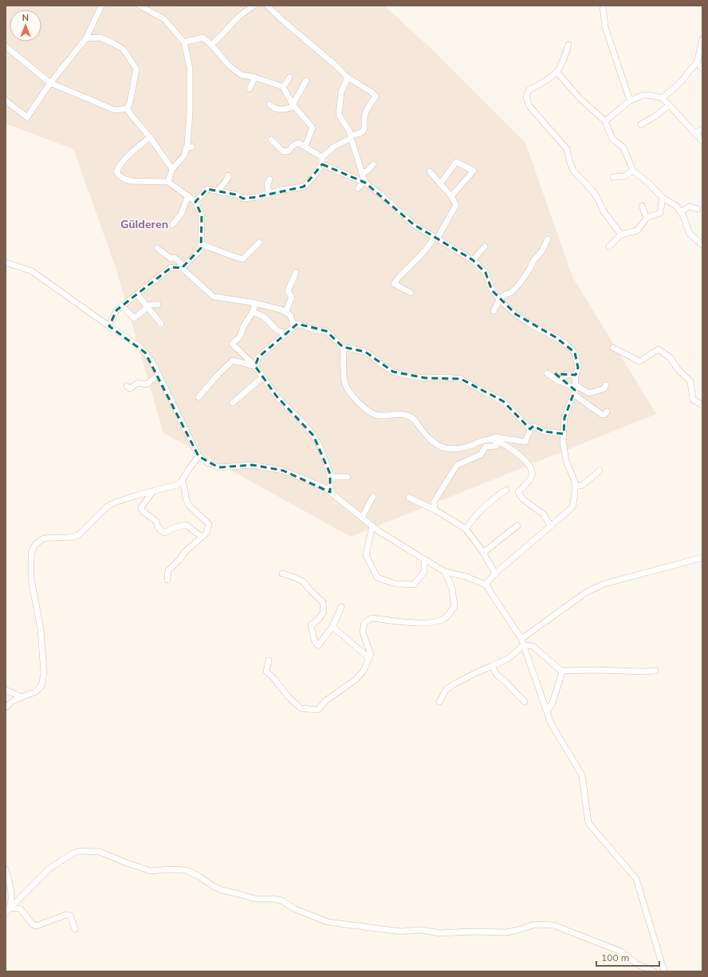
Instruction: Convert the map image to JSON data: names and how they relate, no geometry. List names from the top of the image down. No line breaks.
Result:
{"districts":["Gülderen"],"scale_bar":"100 m","north":"top"}
